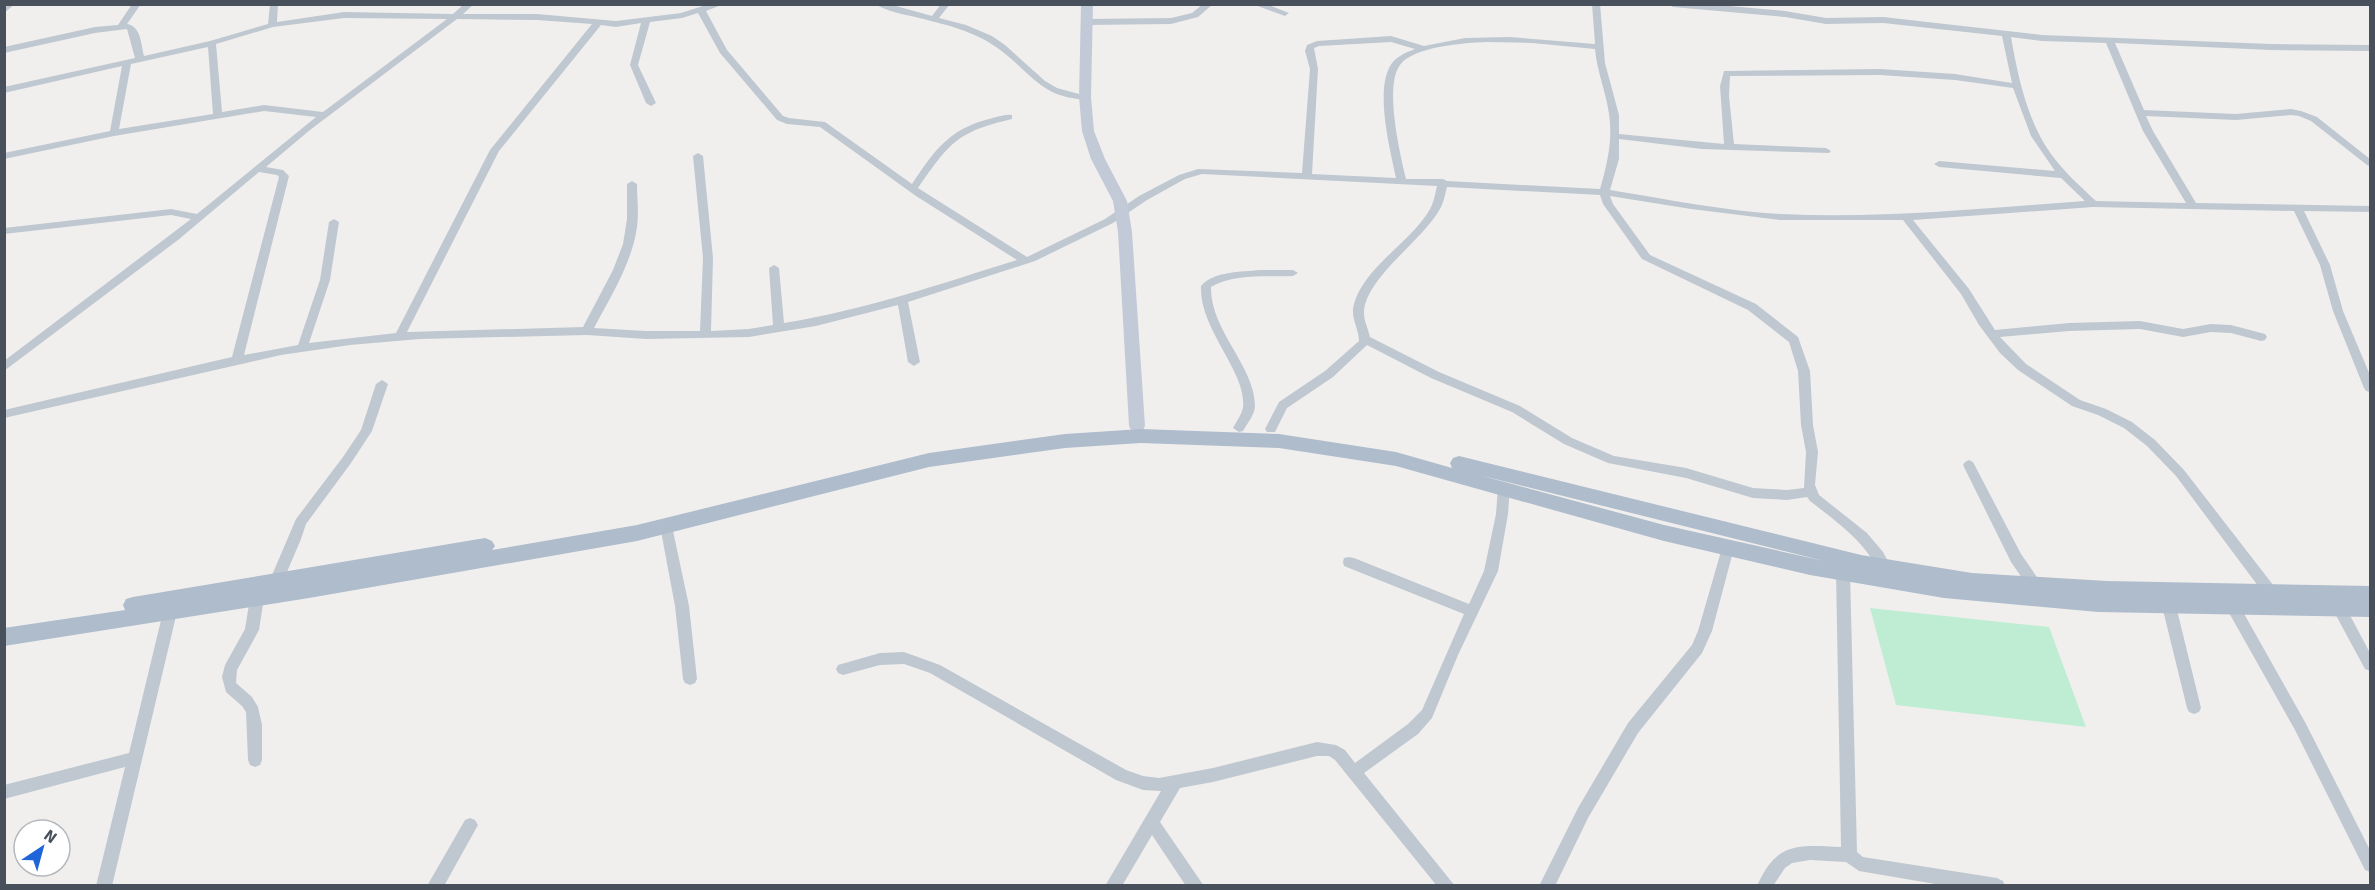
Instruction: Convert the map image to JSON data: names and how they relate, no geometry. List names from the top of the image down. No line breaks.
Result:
{"north":"top right"}
